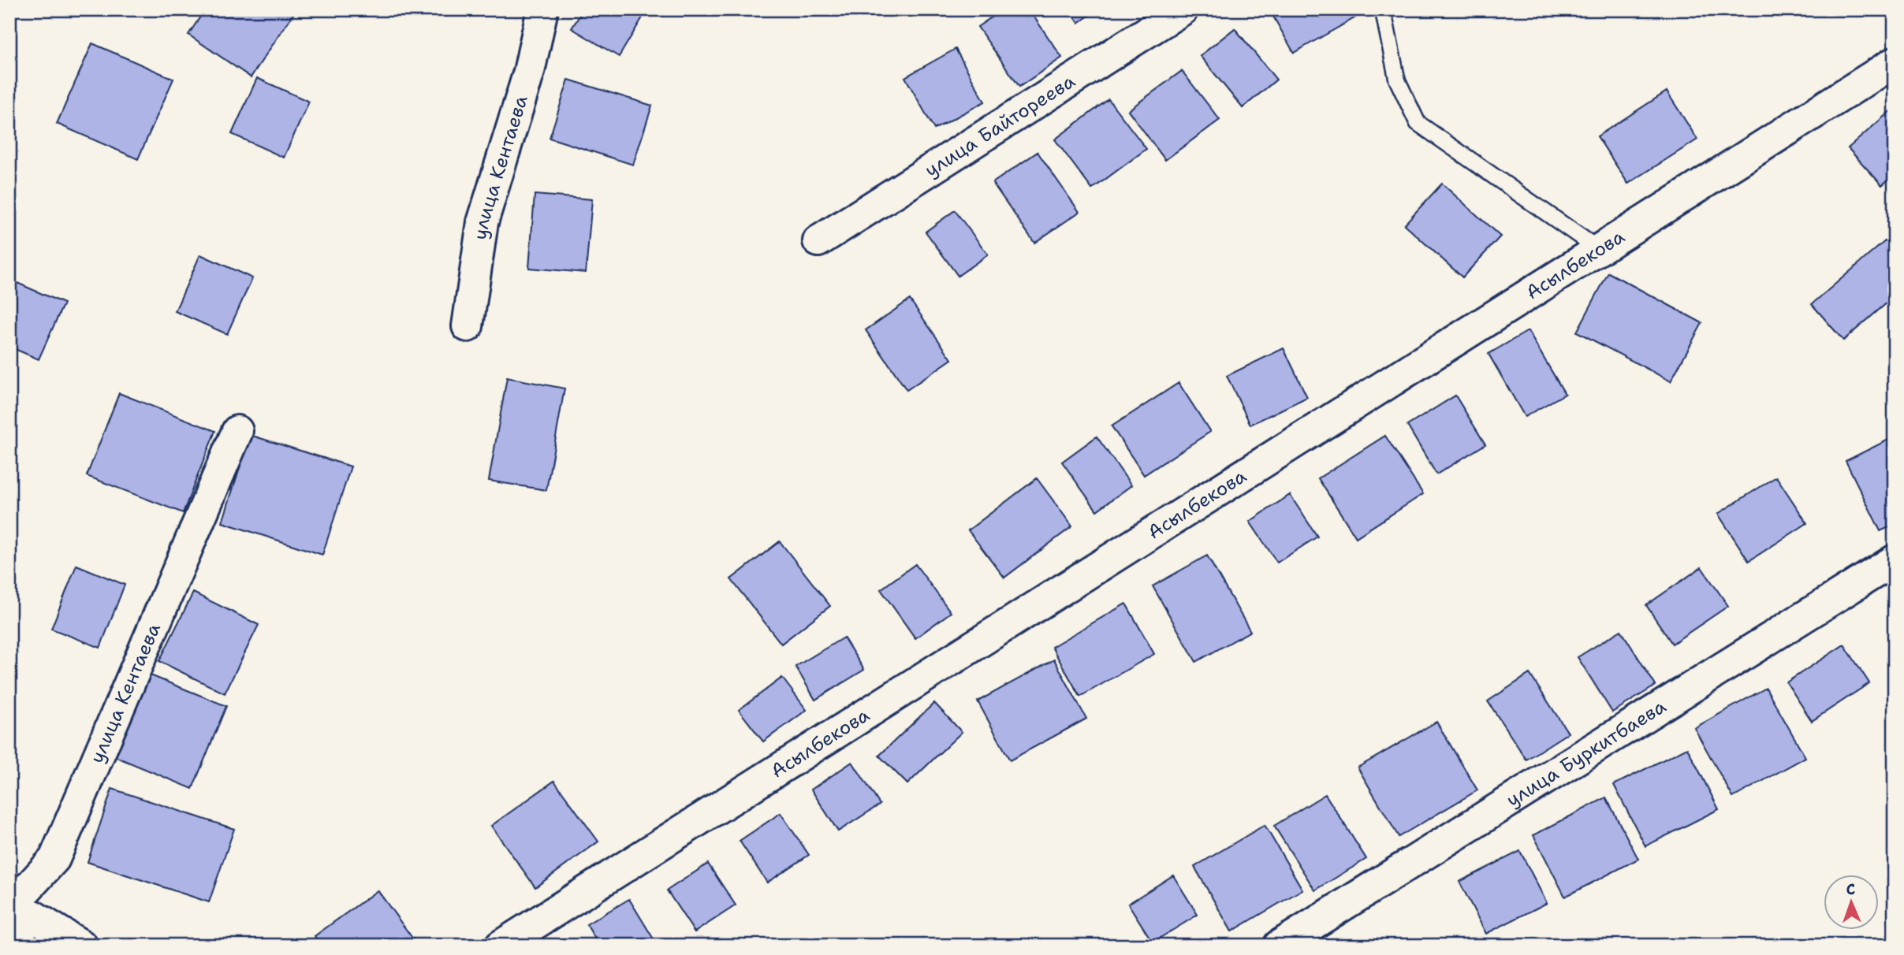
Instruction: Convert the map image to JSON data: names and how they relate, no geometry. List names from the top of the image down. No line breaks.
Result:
{"streets":{"street":["улица Байтореева","улица Кентаева","Асылбекова","улица Буркитбаева"]},"north":"top"}
